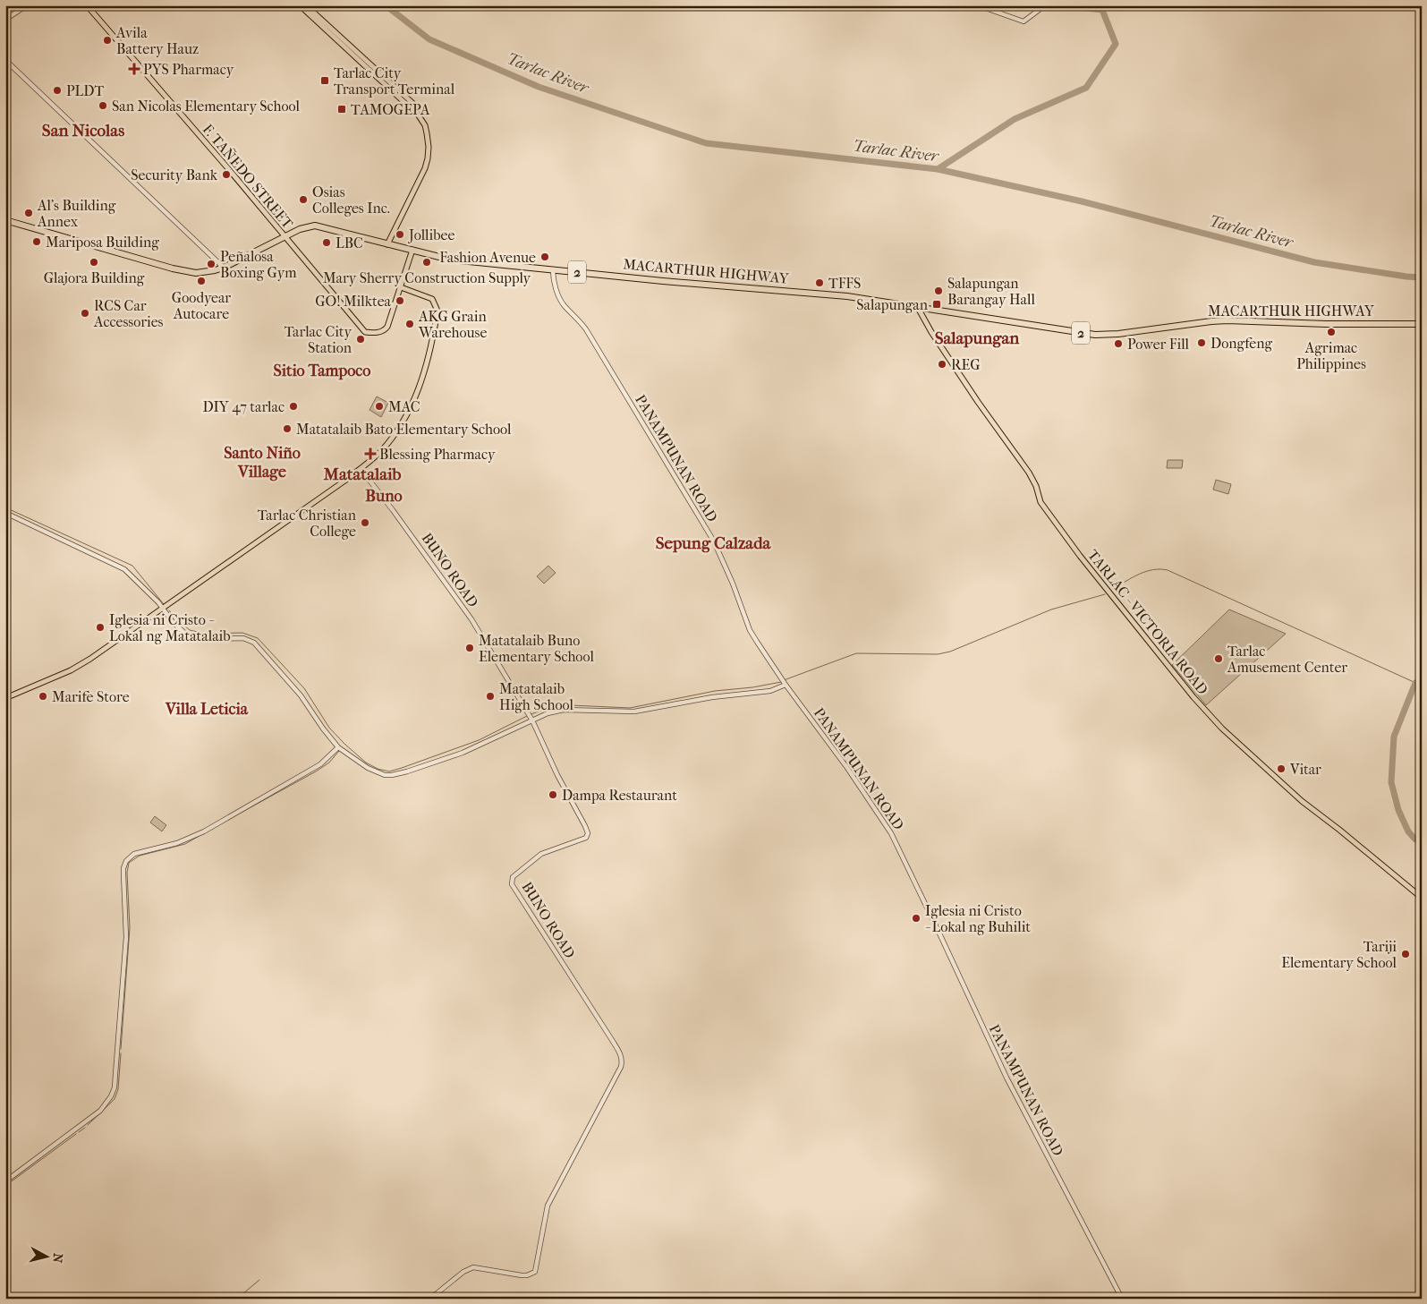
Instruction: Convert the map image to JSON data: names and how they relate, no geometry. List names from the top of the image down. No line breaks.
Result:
{"streets":{"highway":["MACARTHUR HIGHWAY","2"],"main road":["F. TAÑEDO STREET","TARLAC - VICTORIA ROAD"],"street":["PANAMPUNAN ROAD","BUNO ROAD"]},"crossings":[["F. TAÑEDO STREET","MACARTHUR HIGHWAY"],["MACARTHUR HIGHWAY","PANAMPUNAN ROAD"],["MACARTHUR HIGHWAY","TARLAC - VICTORIA ROAD"]],"districts":["San Nicolas","Salapungan","Sitio Tampoco","Santo Niño Village","Matatalaib","Buno","Sepung Calzada","Villa Leticia"],"water":["Tarlac River"],"places":{"other":["Avila Battery Hauz","PLDT","San Nicolas Elementary School","Security Bank","Osias Colleges Inc.","Al's Building Annex","Jollibee","Mariposa Building","LBC","Fashion Avenue","Glajora Building","Mary Sherry Construction Supply","Peñalosa Boxing Gym","Goodyear Autocare","TFFS","Salapungan Barangay Hall","GO! Milktea","RCS Car Accessories","AKG Grain Warehouse","Agrimac Philippines","Tarlac City Station","Dongfeng","Power Fill","REG","DIY 47 tarlac","MAC","Matatalaib Bato Elementary School","Tarlac Christian College","Iglesia ni Cristo - Lokal ng Matatalaib","Matatalaib Buno Elementary School","Tarlac Amusement Center","Marife Store","Matatalaib High School","Vitar","Dampa Restaurant","Iglesia ni Cristo - Lokal ng Buhilit","Tariji Elementary School"],"health":["PYS Pharmacy","Blessing Pharmacy"],"transit":["Tarlac City Transport Terminal","TAMOGEPA","Salapungan"]},"north":"right"}
